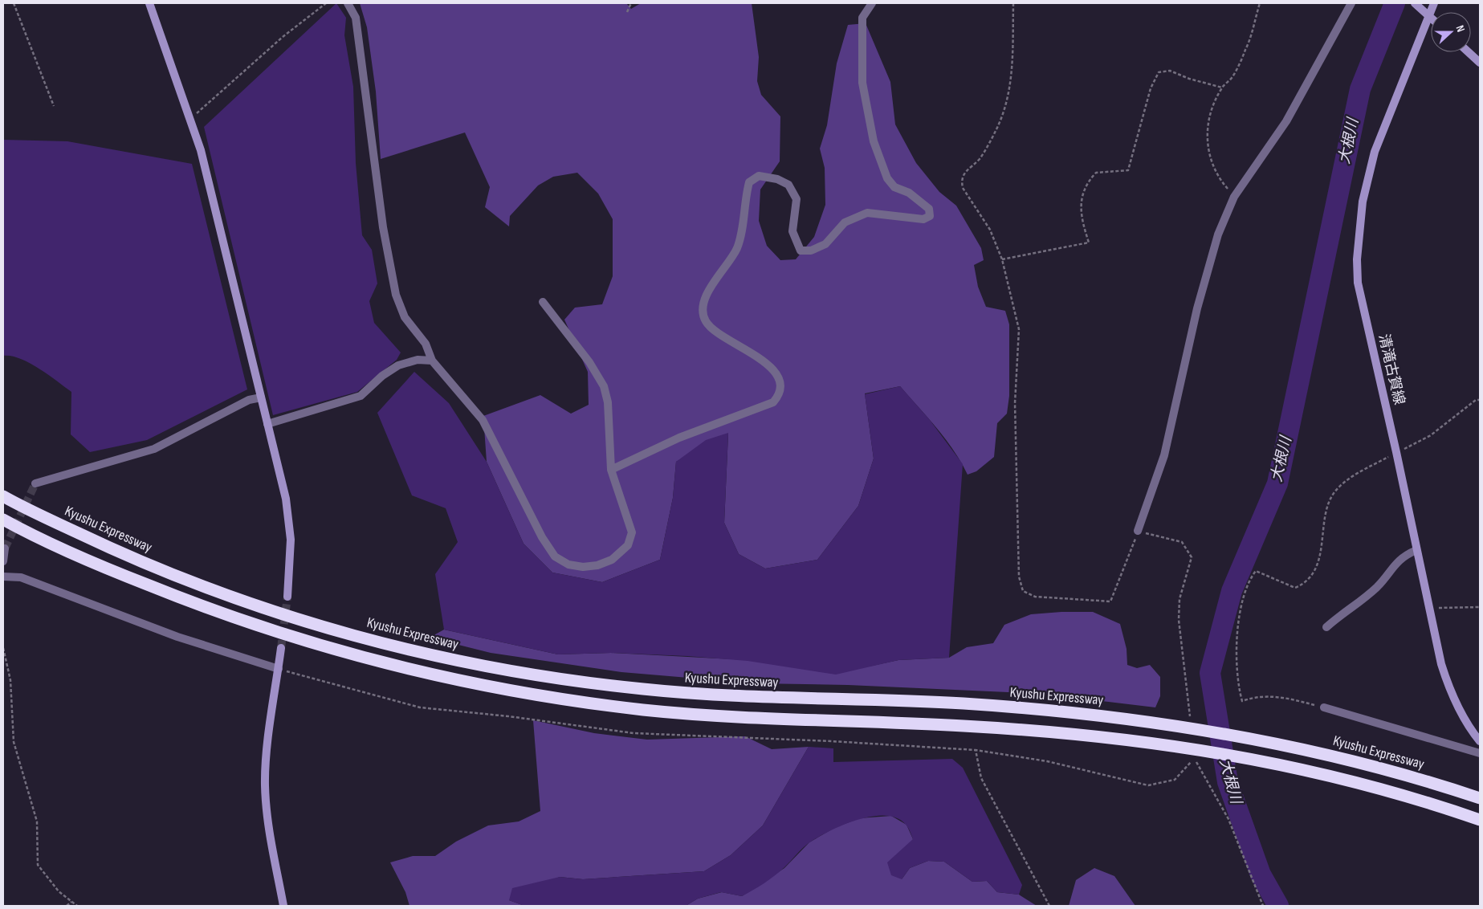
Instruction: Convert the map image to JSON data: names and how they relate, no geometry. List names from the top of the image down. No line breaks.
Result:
{"streets":{"highway":["Kyushu Expressway"],"street":["清滝古賀線"]},"water":["大根川"],"north":"right"}
